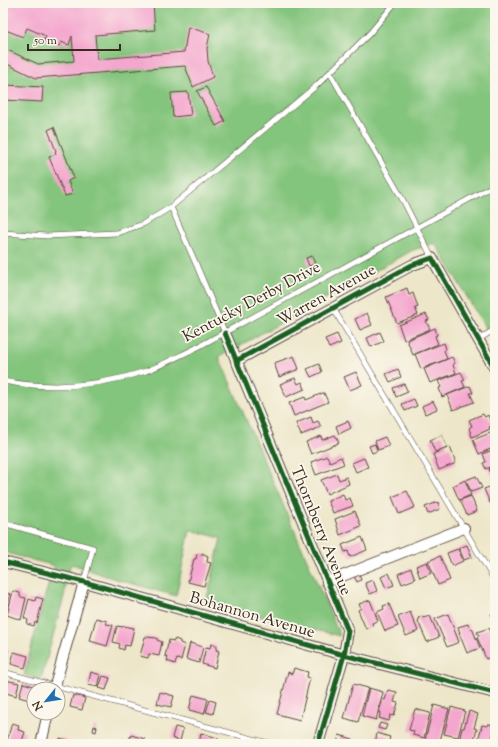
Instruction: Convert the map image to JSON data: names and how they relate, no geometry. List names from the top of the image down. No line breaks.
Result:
{"streets":{"street":["Warren Avenue","Thornberry Avenue","Bohannon Avenue"],"lane":["Kentucky Derby Drive"]},"crossings":[["Warren Avenue","Thornberry Avenue"],["Kentucky Derby Drive","Thornberry Avenue"],["Thornberry Avenue","Bohannon Avenue"]],"scale_bar":"50 m","north":"bottom left"}
